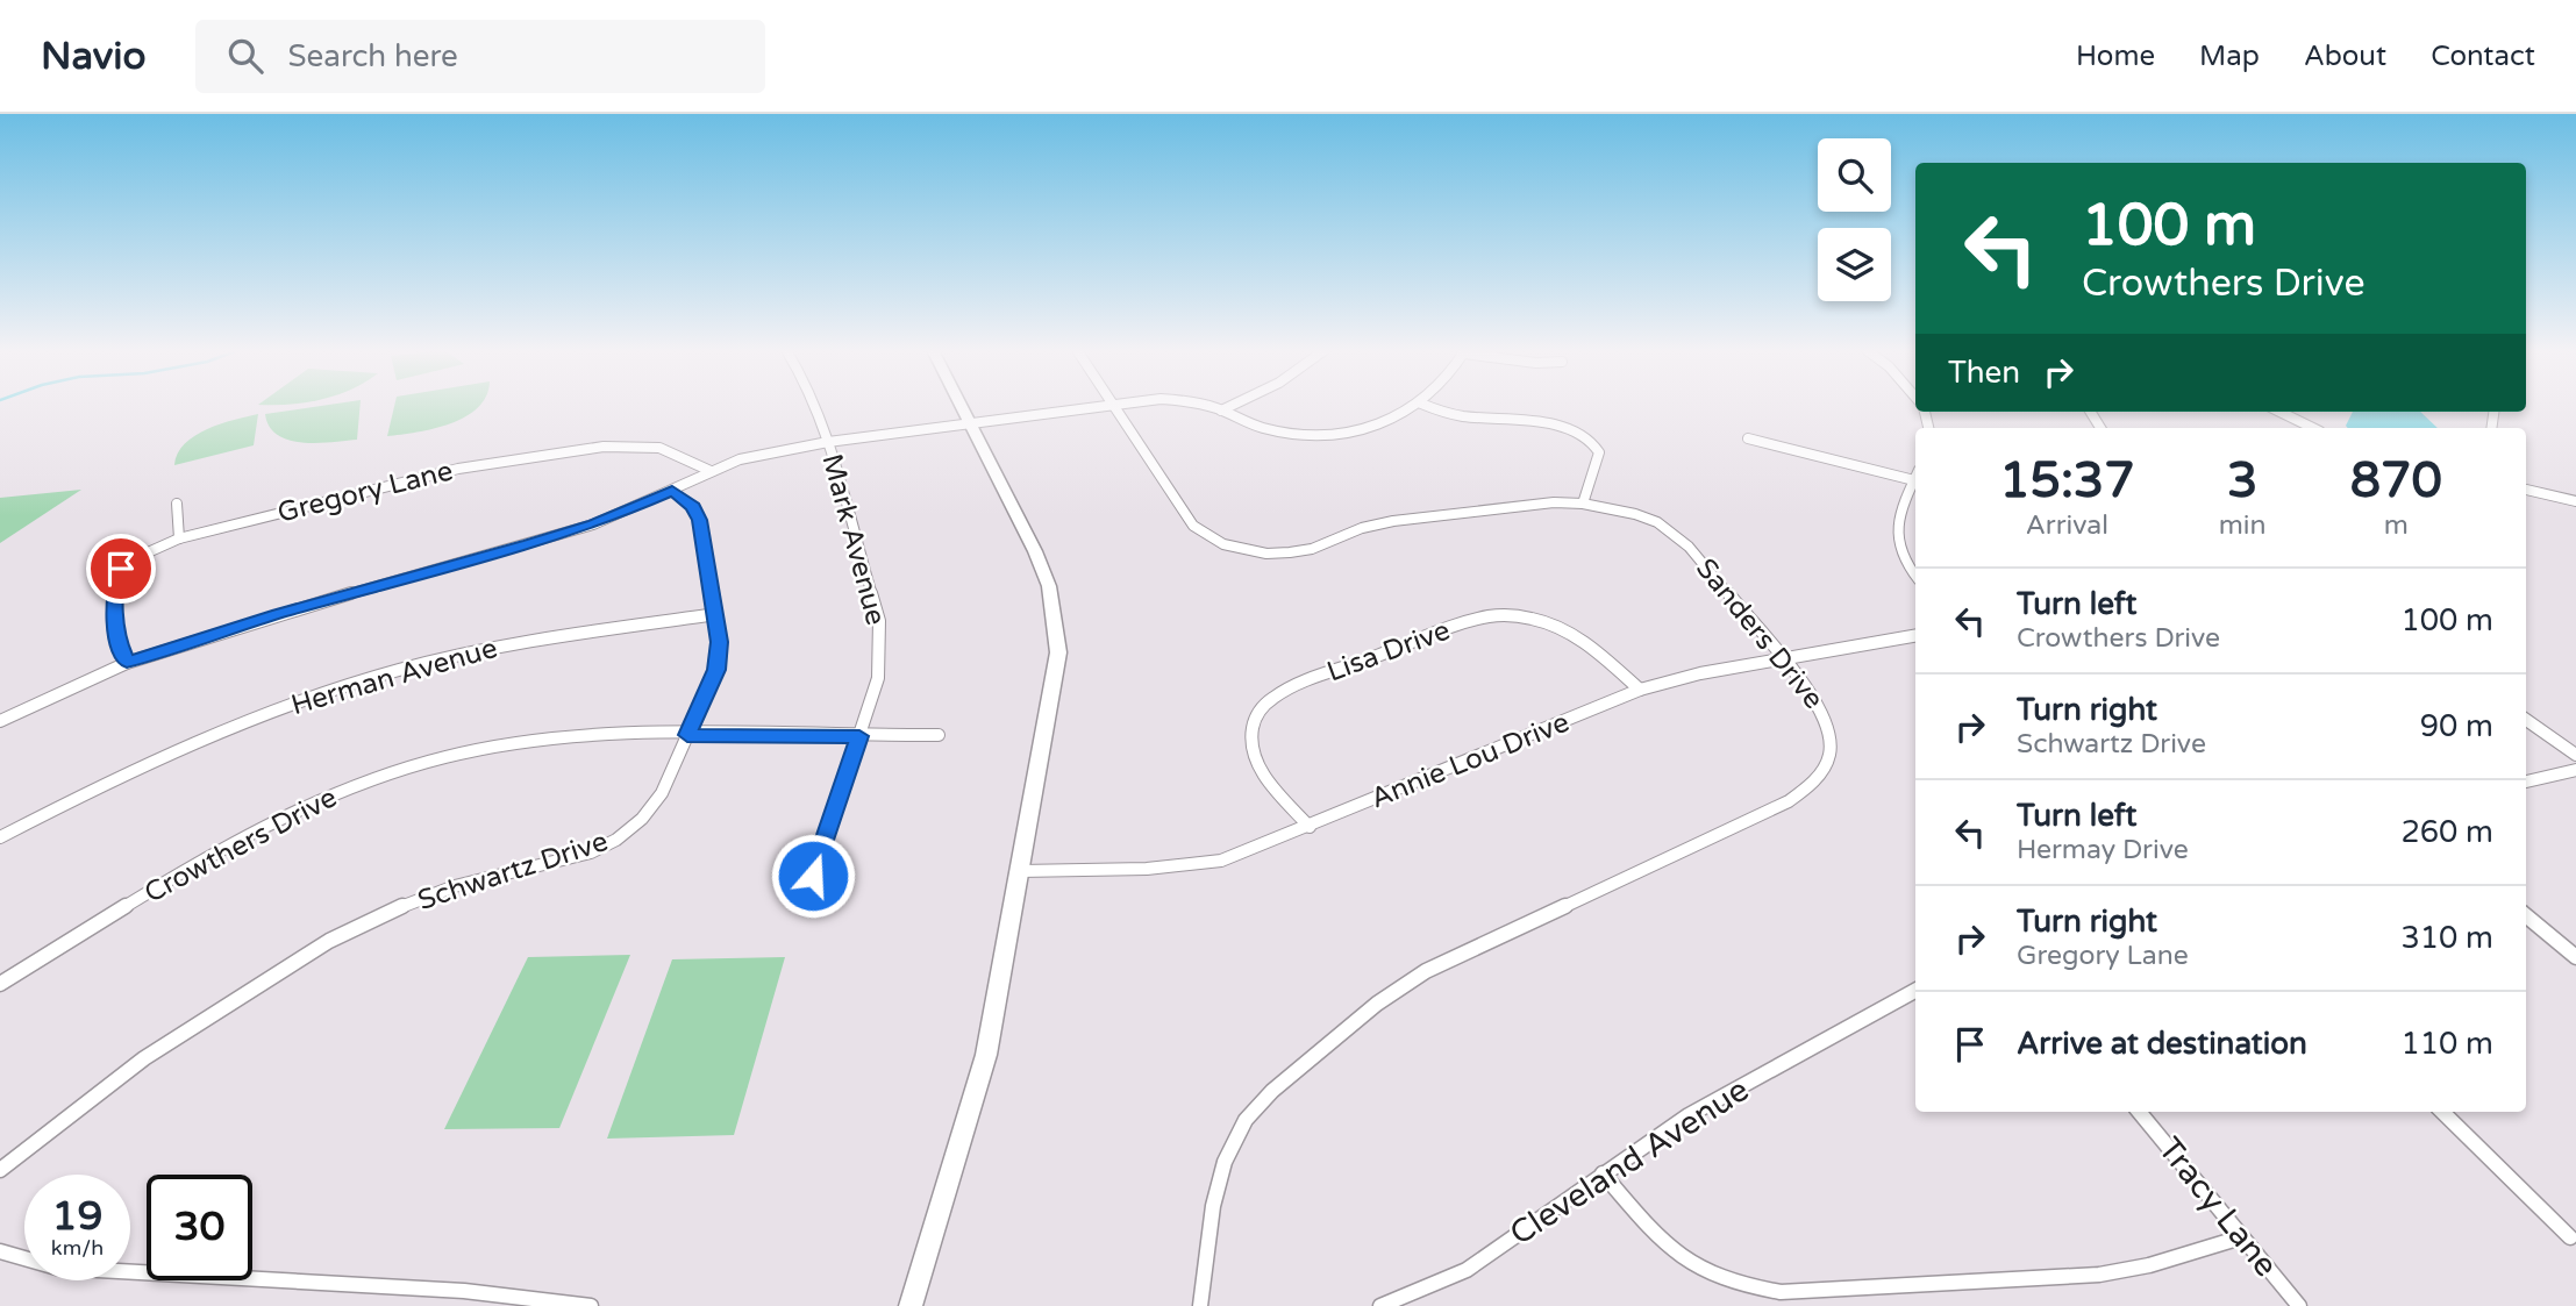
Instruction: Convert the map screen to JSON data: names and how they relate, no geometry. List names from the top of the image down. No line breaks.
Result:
{"streets":{"street":["Gregory Lane","Mark Avenue","Sanders Drive","Lisa Drive","Herman Avenue","Annie Lou Drive","Crowthers Drive","Schwartz Drive","Cleveland Avenue","Tracy Lane"]},"crossings":[["Mark Avenue","Crowthers Drive"],["Sanders Drive","Annie Lou Drive"],["Lisa Drive","Annie Lou Drive"],["Herman Avenue","Schwartz Drive"],["Crowthers Drive","Schwartz Drive"]],"page":{"header":"Navio","search":"Search here","nav":["Home","Map","About","Contact"],"turn":["100 m","Crowthers Drive"],"then":"Then","eta":["15:37","Arrival","3","min","870","m"],"list":[{"name":"Turn left","note":"Crowthers Drive","value":"100 m"},{"name":"Turn right","note":"Schwartz Drive","value":"90 m"},{"name":"Turn left","note":"Hermay Drive","value":"260 m"},{"name":"Turn right","note":"Gregory Lane","value":"310 m"},{"name":"Arrive at destination","value":"110 m"}],"speed":"19 km/h","limit":"30"}}
